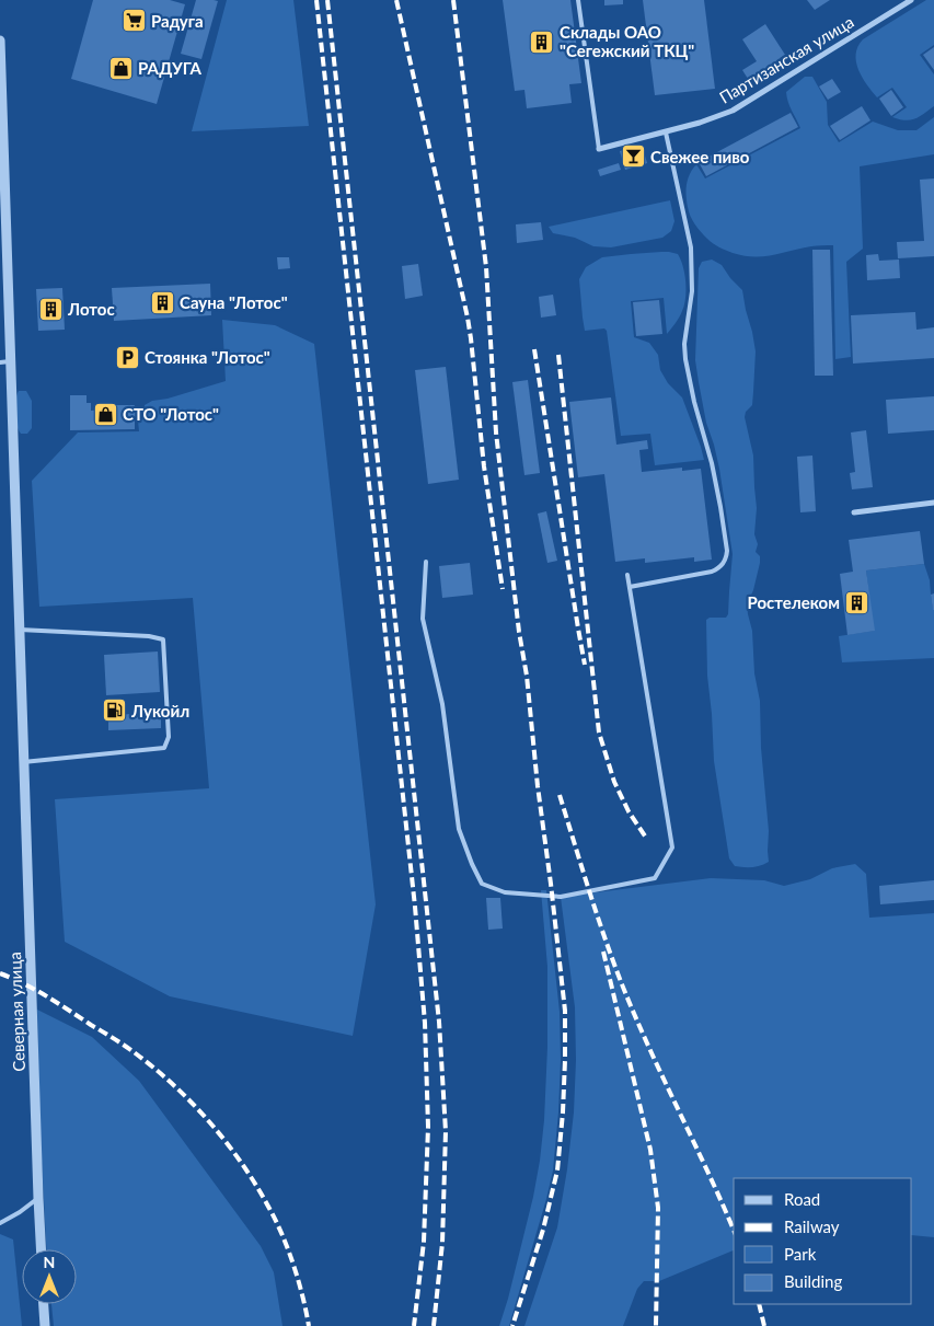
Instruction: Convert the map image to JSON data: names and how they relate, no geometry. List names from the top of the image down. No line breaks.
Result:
{"streets":{"street":["Партизанская улица","Северная улица"]},"places":{"supermarket":["Радуга"],"building":["Склады ОАО \"Сегежский ТКЦ\"","Сауна \"Лотос\"","Лотос","Ростелеком"],"shop":["РАДУГА","СТО \"Лотос\""],"bar":["Свежее пиво"],"parking":["Стоянка \"Лотос\""],"fuel station":["Лукойл"]},"legend":["Road","Railway","Park","Building"],"north":"top"}
